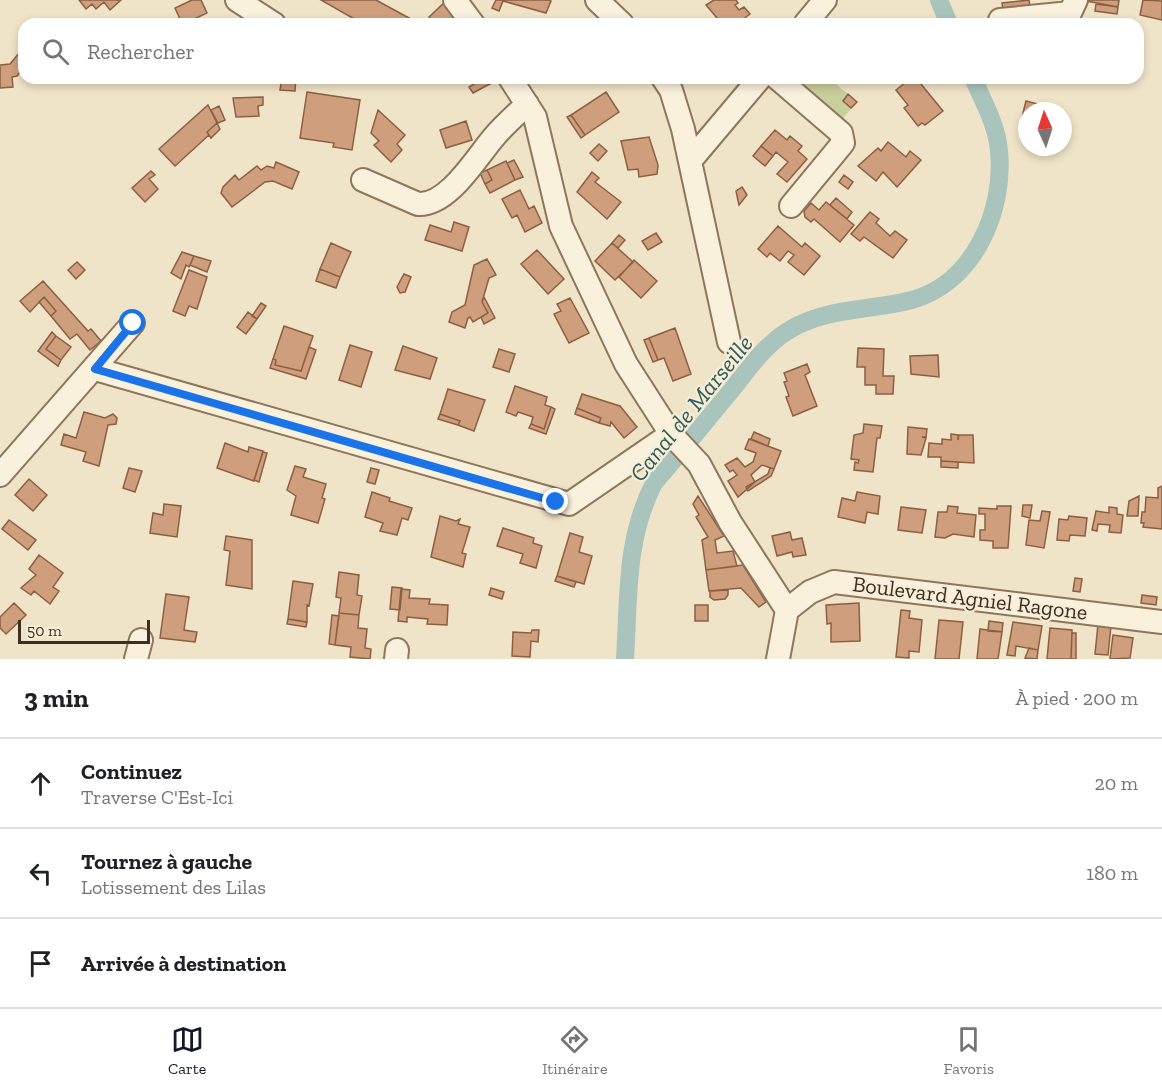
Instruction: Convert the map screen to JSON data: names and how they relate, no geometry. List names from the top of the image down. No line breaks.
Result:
{"streets":{"street":["Boulevard Agniel Ragone"]},"water":["Canal de Marseille"],"scale_bar":"50 m","north":"top","page":{"search":"Rechercher","scale":"50 m","heading":["3 min","À pied · 200 m"],"list":[["Continuez","Traverse C'Est-Ici","20 m"],["Tournez à gauche","Lotissement des Lilas","180 m"],"Arrivée à destination"],"nav":["Carte","Itinéraire","Favoris"]}}
